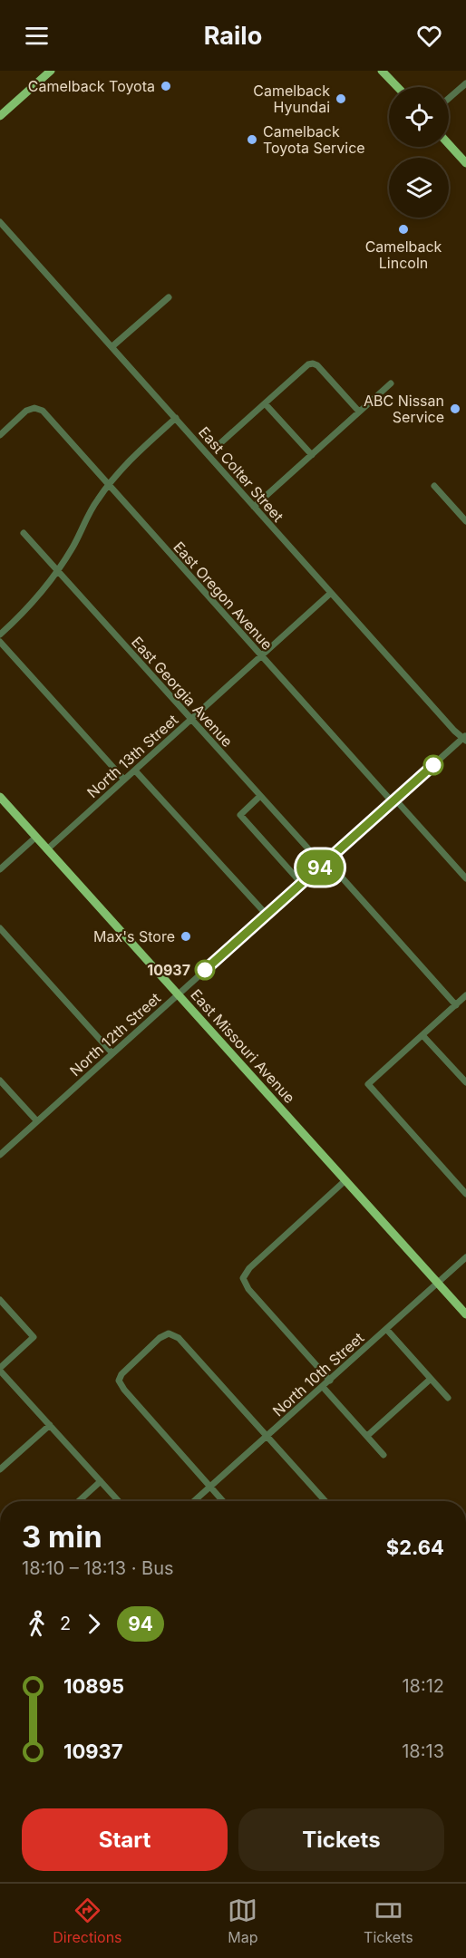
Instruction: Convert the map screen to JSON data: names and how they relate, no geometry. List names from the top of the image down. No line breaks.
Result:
{"streets":{"main road":["East Missouri Avenue"],"street":["East Colter Street","East Oregon Avenue","East Georgia Avenue","North 13th Street","North 12th Street","North 10th Street"]},"crossings":[["East Colter Street","North 13th Street"],["East Colter Street","North 12th Street"],["East Oregon Avenue","North 13th Street"],["East Oregon Avenue","North 12th Street"],["East Georgia Avenue","North 13th Street"],["East Georgia Avenue","North 12th Street"],["North 13th Street","East Missouri Avenue"],["North 12th Street","East Missouri Avenue"],["East Missouri Avenue","North 10th Street"]],"places":["Camelback Toyota","Camelback Hyundai","Camelback Toyota Service","Camelback Lincoln","ABC Nissan Service","Max's Store","10937"],"lines":["bus line 94"],"page":{"header":"Railo","on_map":"94","heading":["3 min","18:10 – 18:13 · Bus","$2.64"],"legs":["2","94"],"list":[{"name":"10895","value":"18:12"},{"name":"10937","value":"18:13"}],"buttons":["Start","Tickets"],"tabs":["Directions","Map","Tickets"]}}
